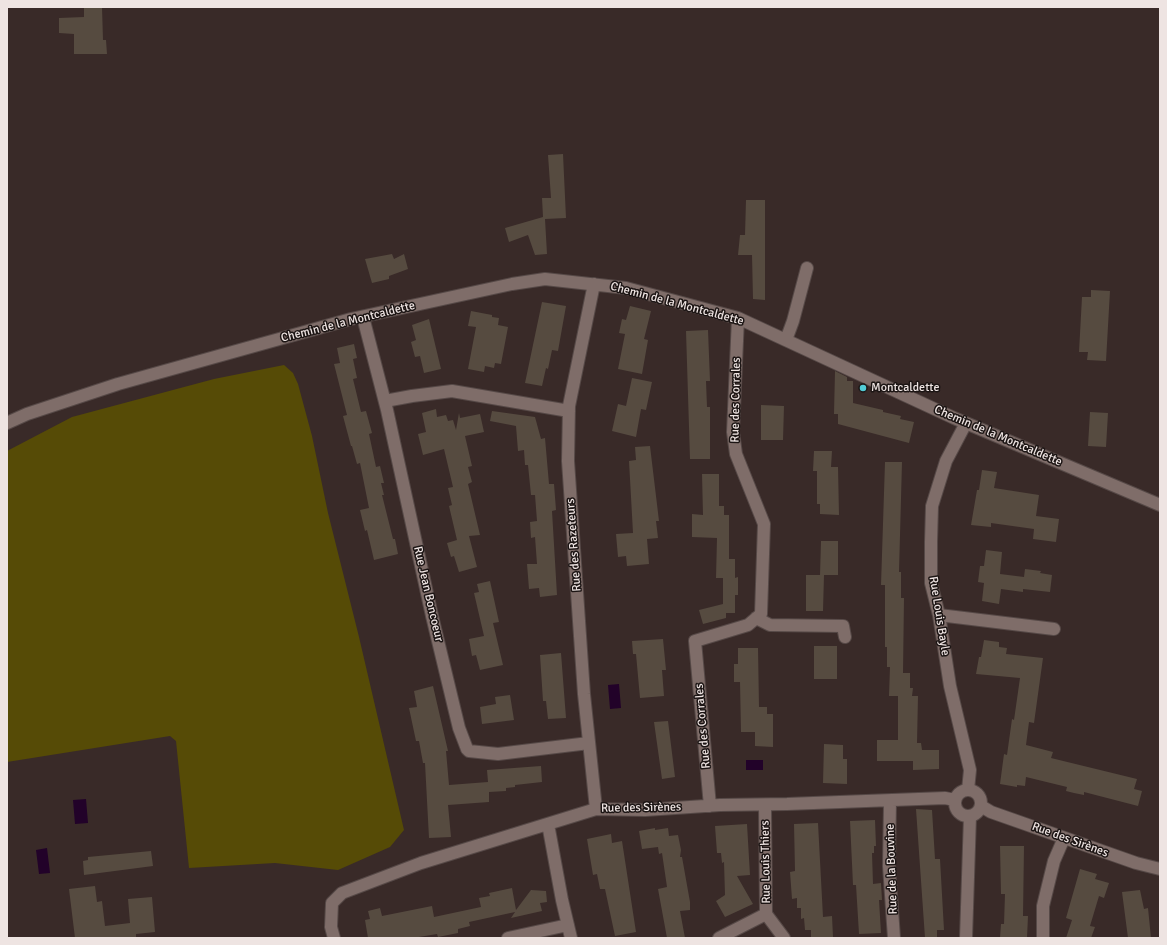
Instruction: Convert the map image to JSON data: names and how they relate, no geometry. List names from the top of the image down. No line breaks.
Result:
{"streets":{"street":["Chemin de la Montcaldette","Rue des Corrales","Rue des Razeteurs","Rue Jean Boncoeur","Rue Louis Bayle","Rue des Sirènes","Rue Louis Thiers","Rue de la Bouvine"]},"crossings":[["Chemin de la Montcaldette","Rue des Corrales"],["Chemin de la Montcaldette","Rue des Razeteurs"],["Chemin de la Montcaldette","Rue Jean Boncoeur"],["Chemin de la Montcaldette","Rue Louis Bayle"],["Rue des Corrales","Rue des Sirènes"],["Rue des Razeteurs","Rue Jean Boncoeur"],["Rue des Razeteurs","Rue des Sirènes"],["Rue Louis Bayle","Rue des Sirènes"],["Rue des Sirènes","Rue Louis Thiers"],["Rue des Sirènes","Rue de la Bouvine"]],"places":["Montcaldette"]}
